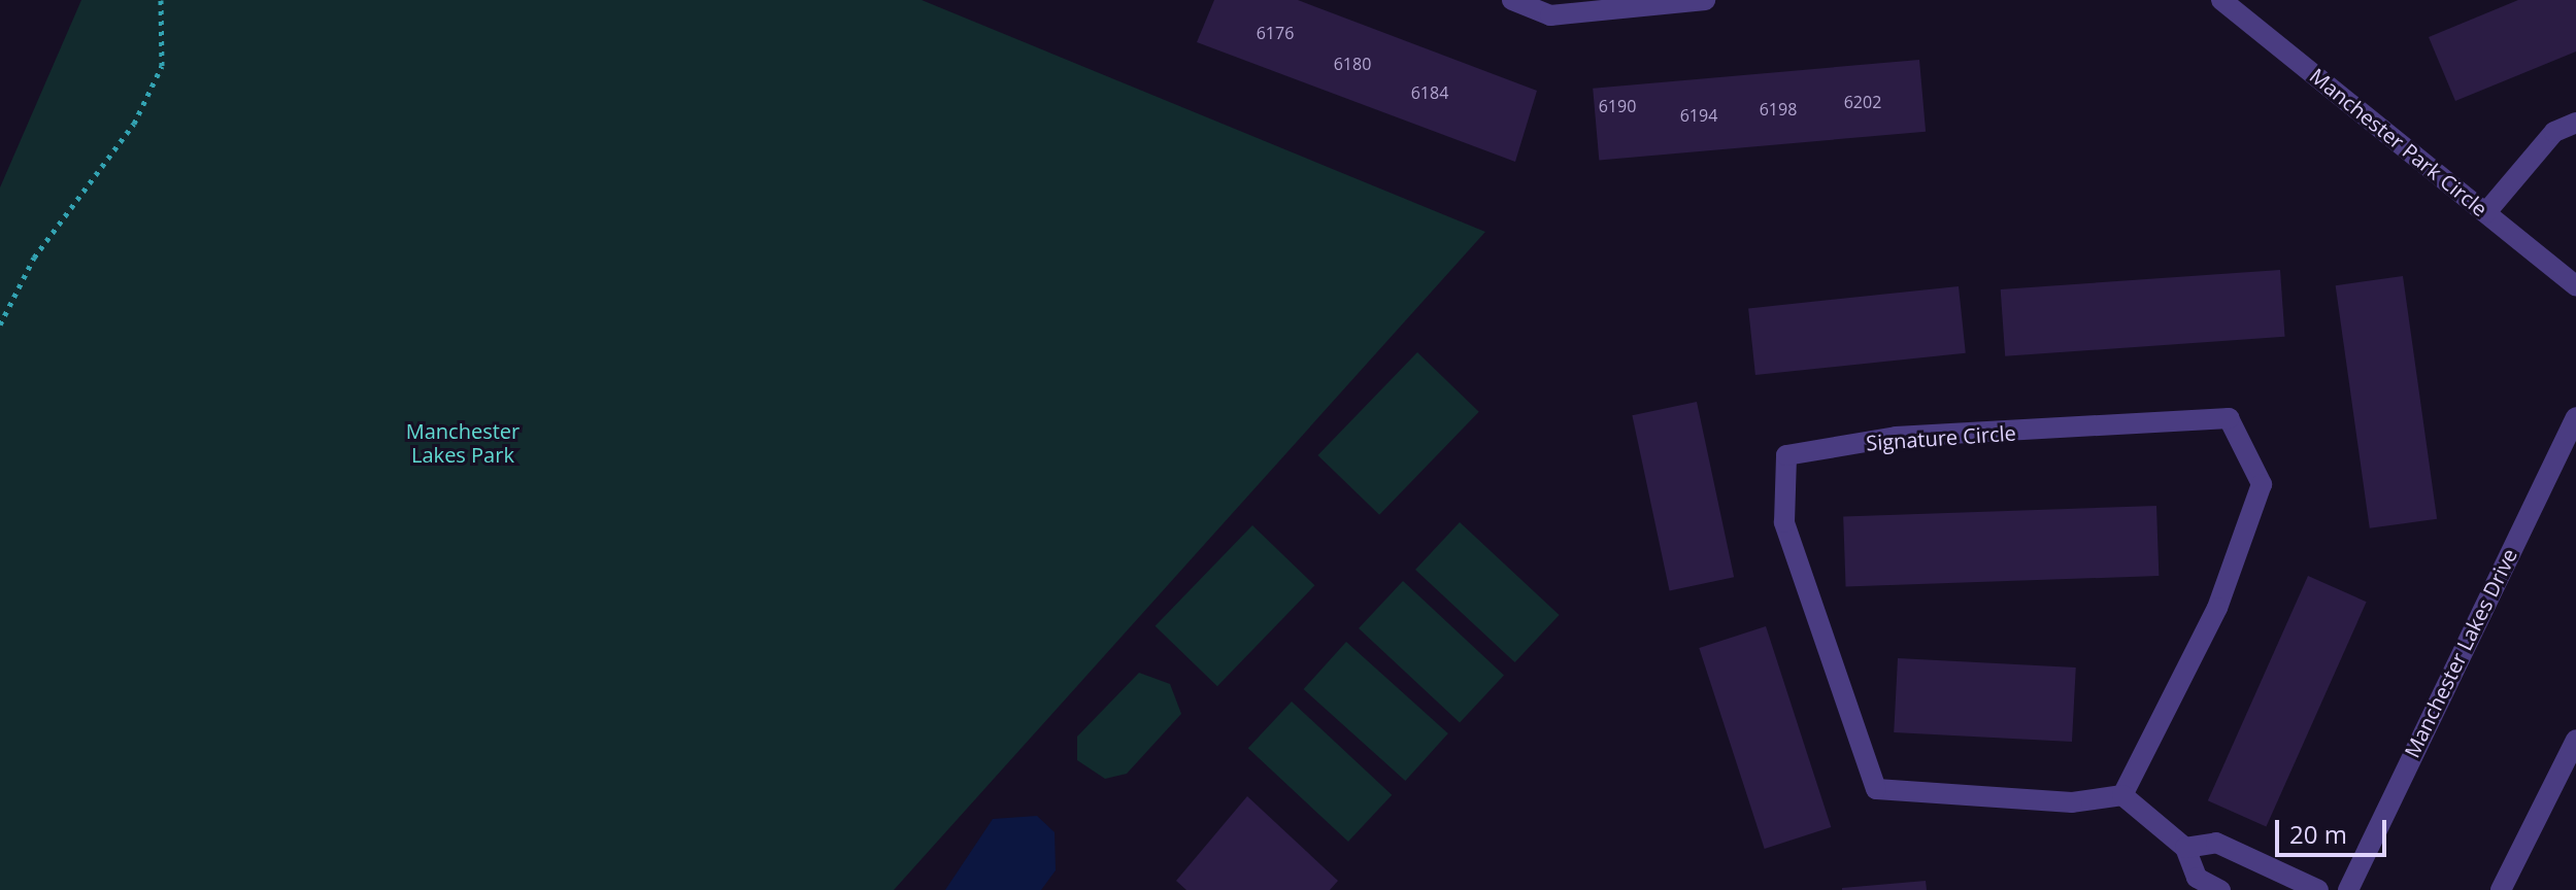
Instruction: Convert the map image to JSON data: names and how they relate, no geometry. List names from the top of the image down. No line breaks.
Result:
{"streets":{"street":["Manchester Park Circle","Signature Circle","Manchester Lakes Drive"]},"parks":["Manchester Lakes Park"],"house_numbers":["6176","6180","6184","6202","6190","6198","6194"],"scale_bar":"20 m"}
